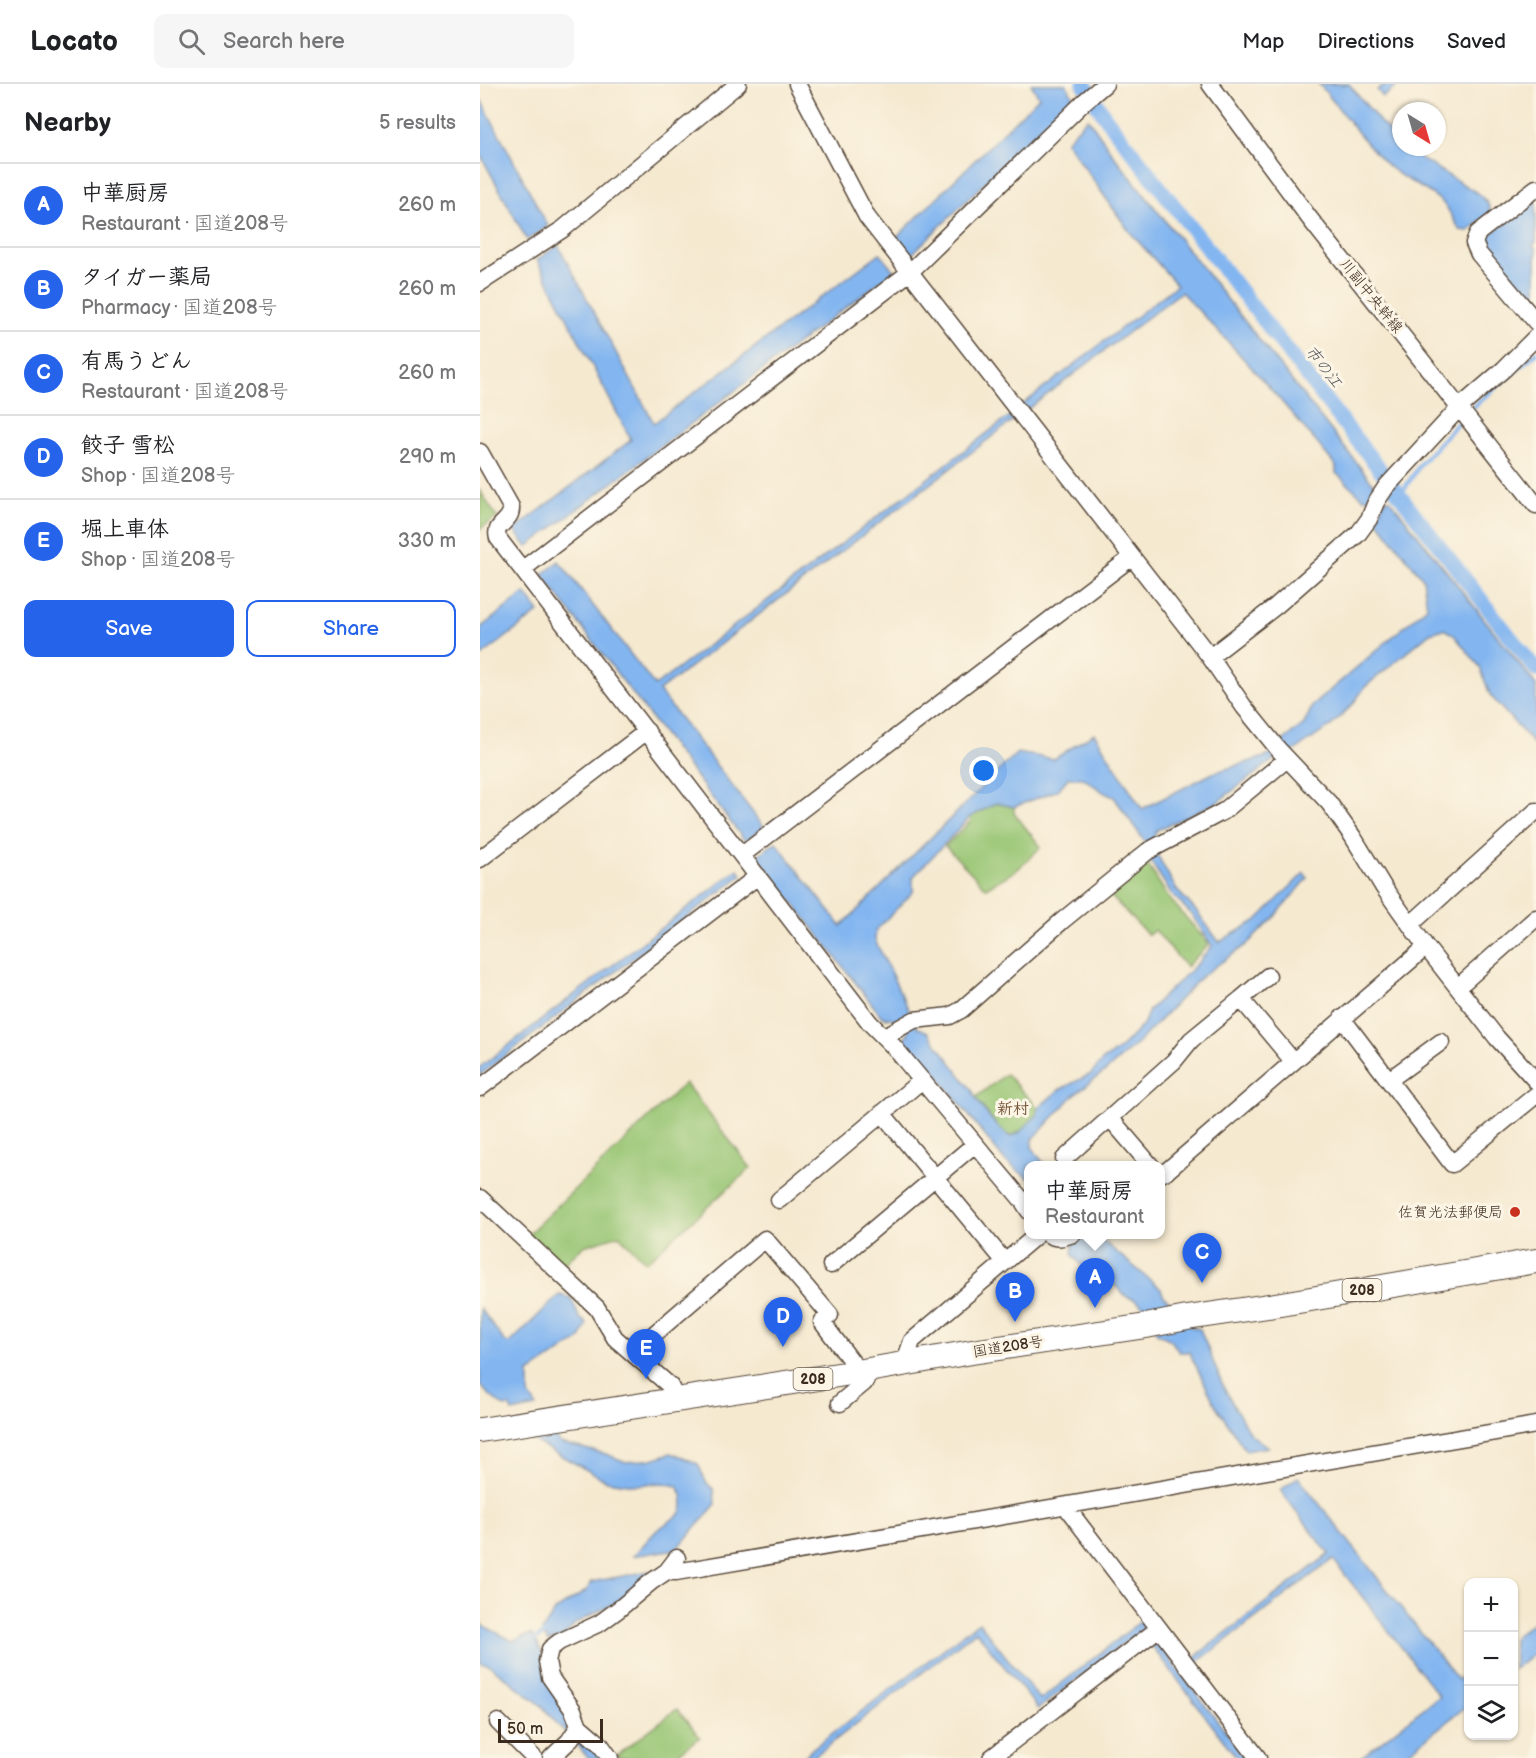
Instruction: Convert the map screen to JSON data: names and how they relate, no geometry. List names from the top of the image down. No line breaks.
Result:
{"streets":{"highway":["208","国道208号"],"street":["川副中央幹線"]},"districts":["新村"],"water":["市の江"],"places":["佐賀光法郵便局"],"scale_bar":"50 m","north":"bottom right","page":{"header":"Locato","search":"Search here","nav":["Map","Directions","Saved"],"heading":["Nearby","5 results"],"list":[{"mark":"A","name":"中華厨房","note":"Restaurant · 国道208号","value":"260 m"},{"mark":"B","name":"タイガー薬局","note":"Pharmacy · 国道208号","value":"260 m"},{"mark":"C","name":"有馬うどん","note":"Restaurant · 国道208号","value":"260 m"},{"mark":"D","name":"餃子 雪松","note":"Shop · 国道208号","value":"290 m"},{"mark":"E","name":"堀上車体","note":"Shop · 国道208号","value":"330 m"}],"buttons":["Save","Share"],"popup":["中華厨房","Restaurant"],"pins":["C","A","B","D","E"],"map_buttons":["+","−"],"scale":"50 m"}}
